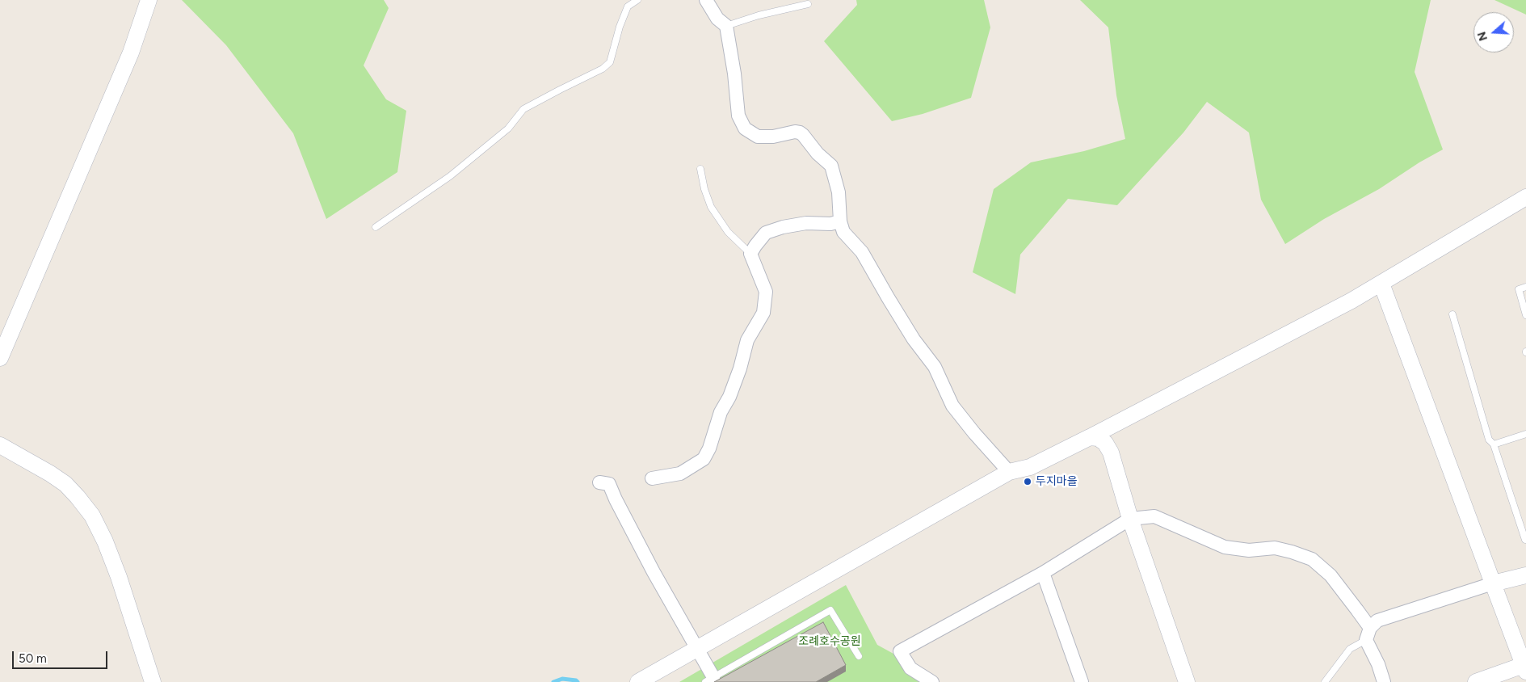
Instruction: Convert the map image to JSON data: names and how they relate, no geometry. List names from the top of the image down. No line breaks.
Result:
{"parks":["조례호수공원"],"places":["두지마을"],"scale_bar":"50 m","north":"left"}
